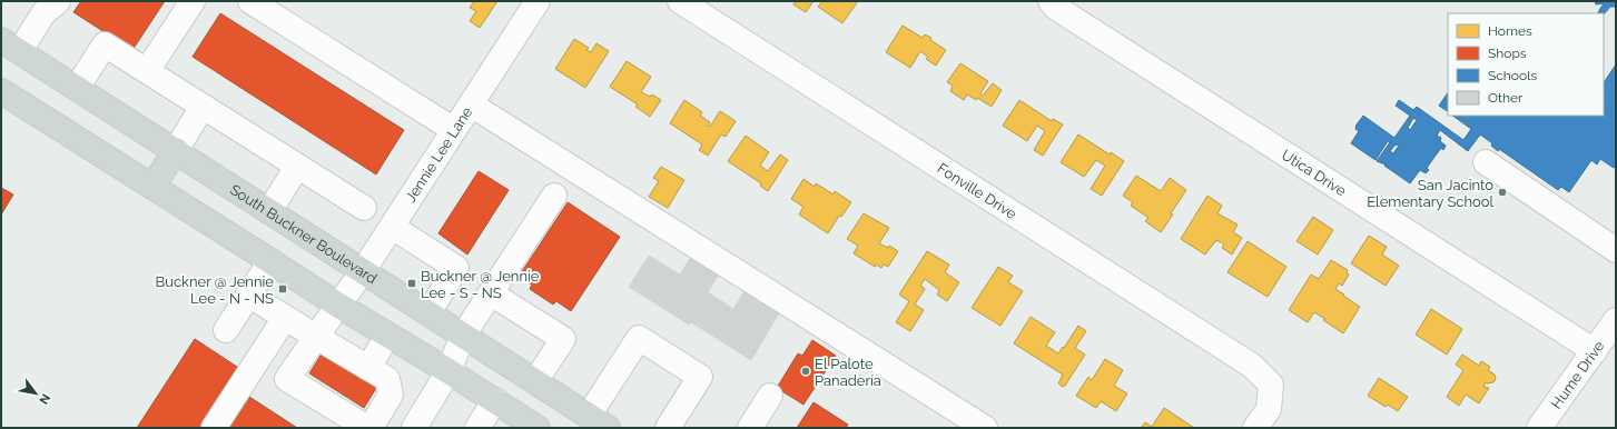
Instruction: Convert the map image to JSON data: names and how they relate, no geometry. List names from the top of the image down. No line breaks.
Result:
{"streets":{"main road":["South Buckner Boulevard"],"street":["Jennie Lee Lane","Utica Drive","Fonville Drive","Hume Drive"]},"crossings":[["Jennie Lee Lane","South Buckner Boulevard"],["Utica Drive","Hume Drive"]],"places":{"other":["San Jacinto Elementary School","El Palote Panadería"],"transit":["Buckner @ Jennie Lee - S - NS","Buckner @ Jennie Lee - N - NS"]},"legend":["Homes","Shops","Schools","Other"],"north":"bottom right"}
